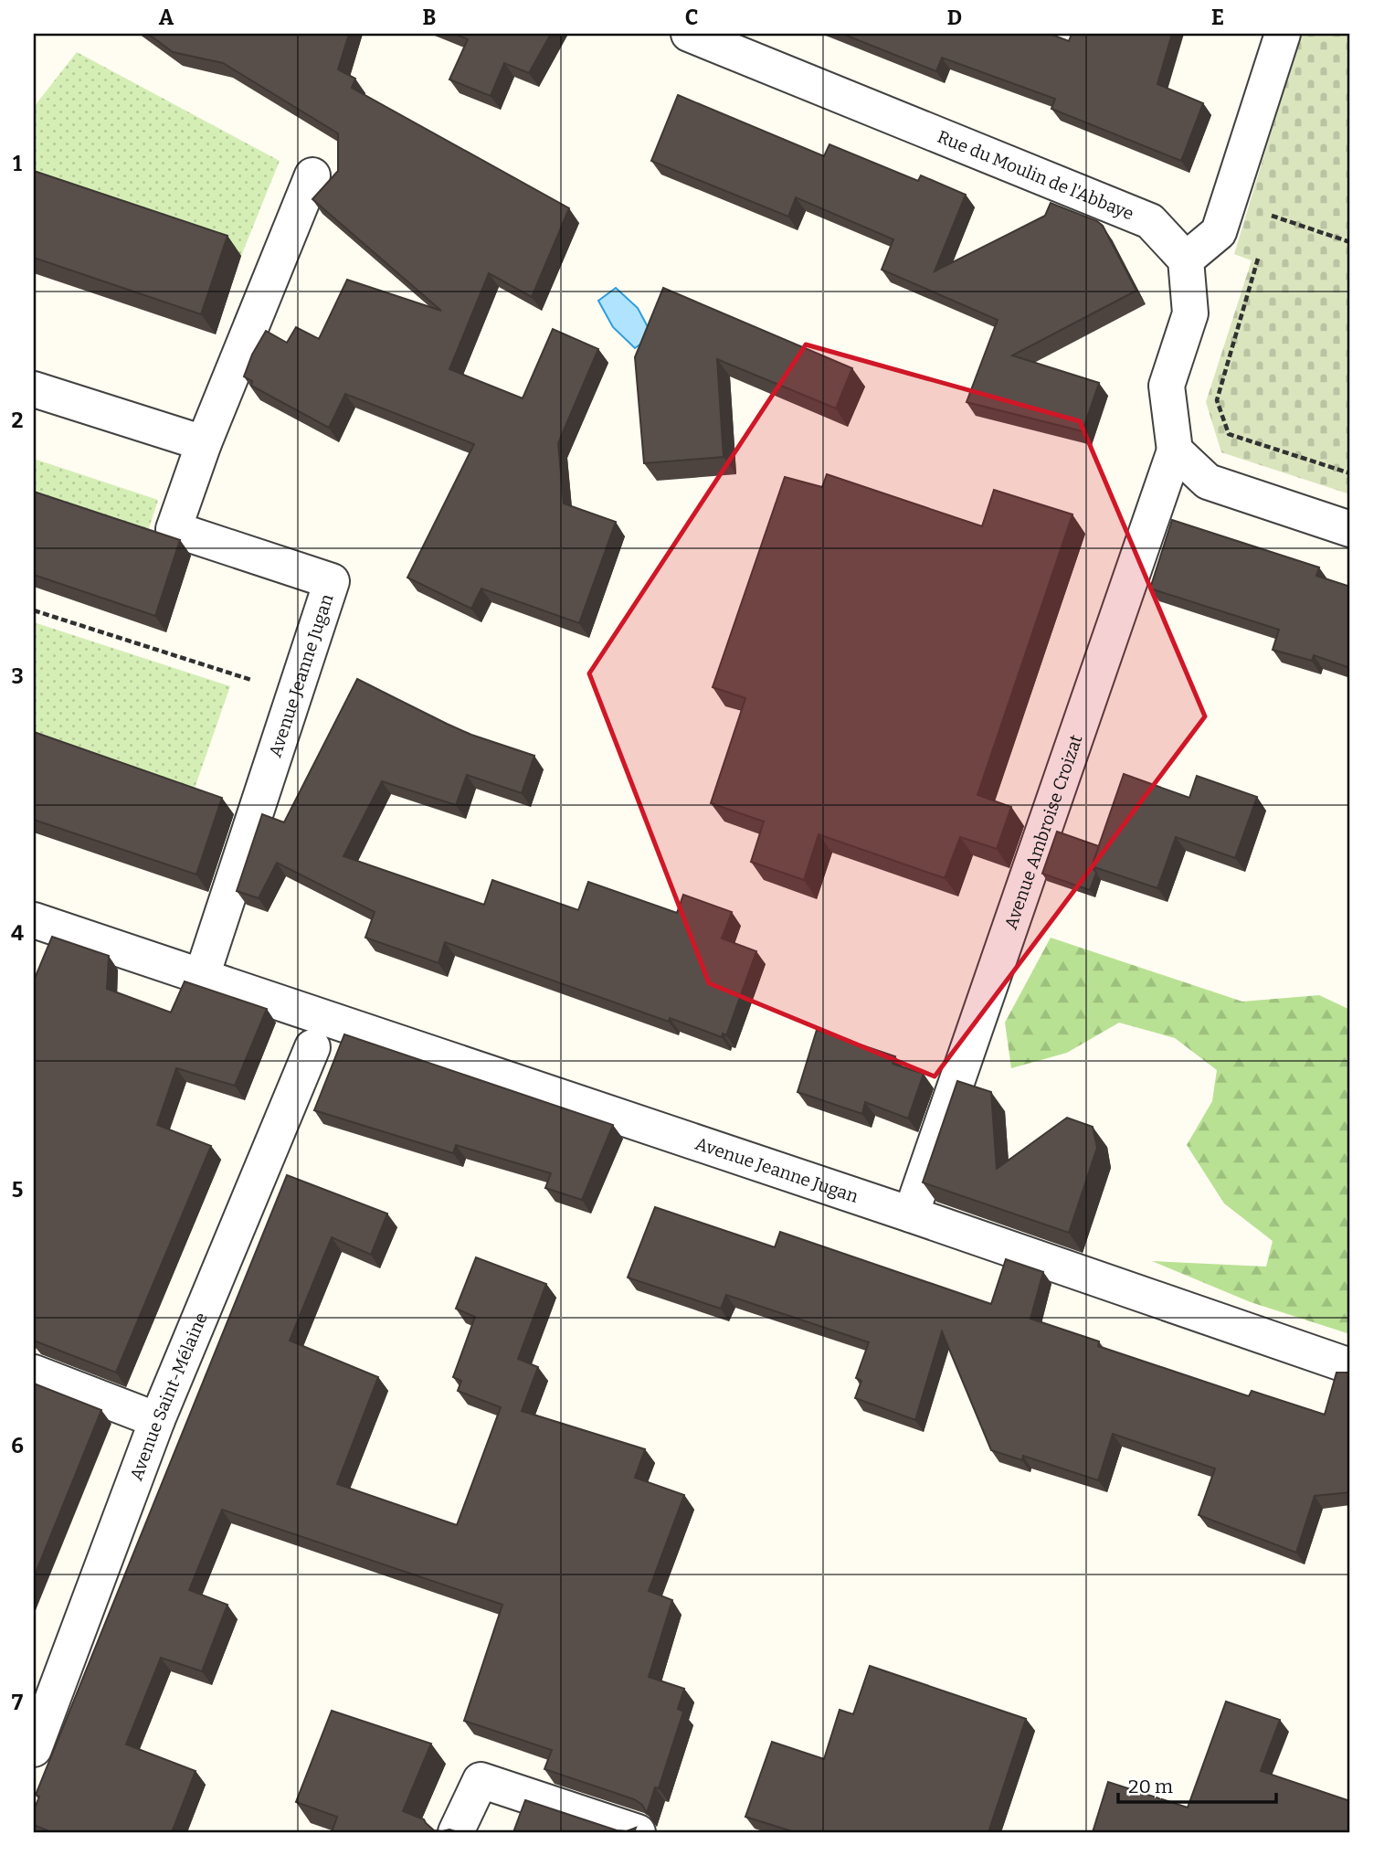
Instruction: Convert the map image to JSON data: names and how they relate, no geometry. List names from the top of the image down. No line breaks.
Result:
{"streets":{"street":["Rue du Moulin de l'Abbaye","Avenue Jeanne Jugan","Avenue Ambroise Croizat","Avenue Saint-Mélaine"]},"crossings":[["Avenue Jeanne Jugan","Avenue Ambroise Croizat"]],"scale_bar":"20 m","grid":{"columns":["A","B","C","D","E"],"rows":["1","2","3","4","5","6","7"]}}
